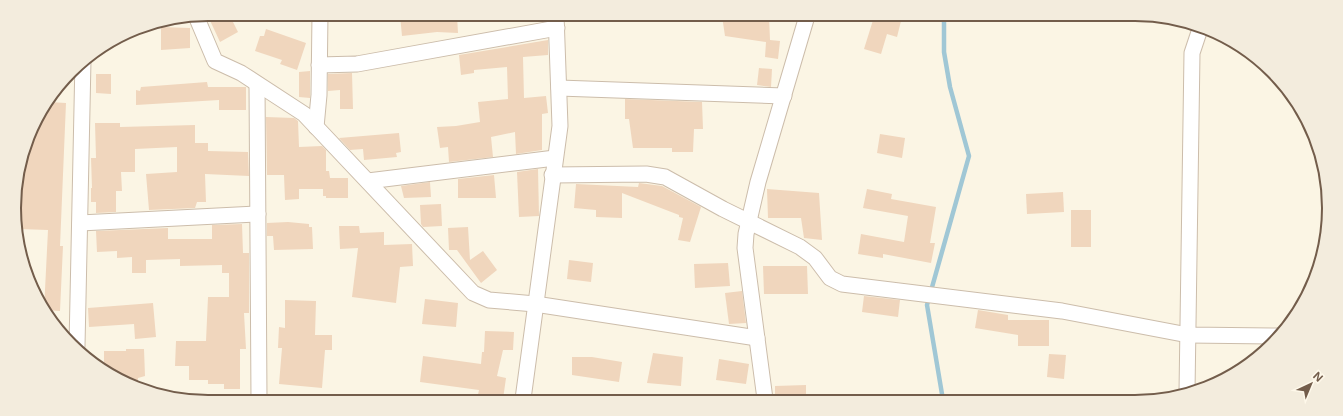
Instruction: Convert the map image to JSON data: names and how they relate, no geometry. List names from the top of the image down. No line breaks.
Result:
{"north":"top right"}
